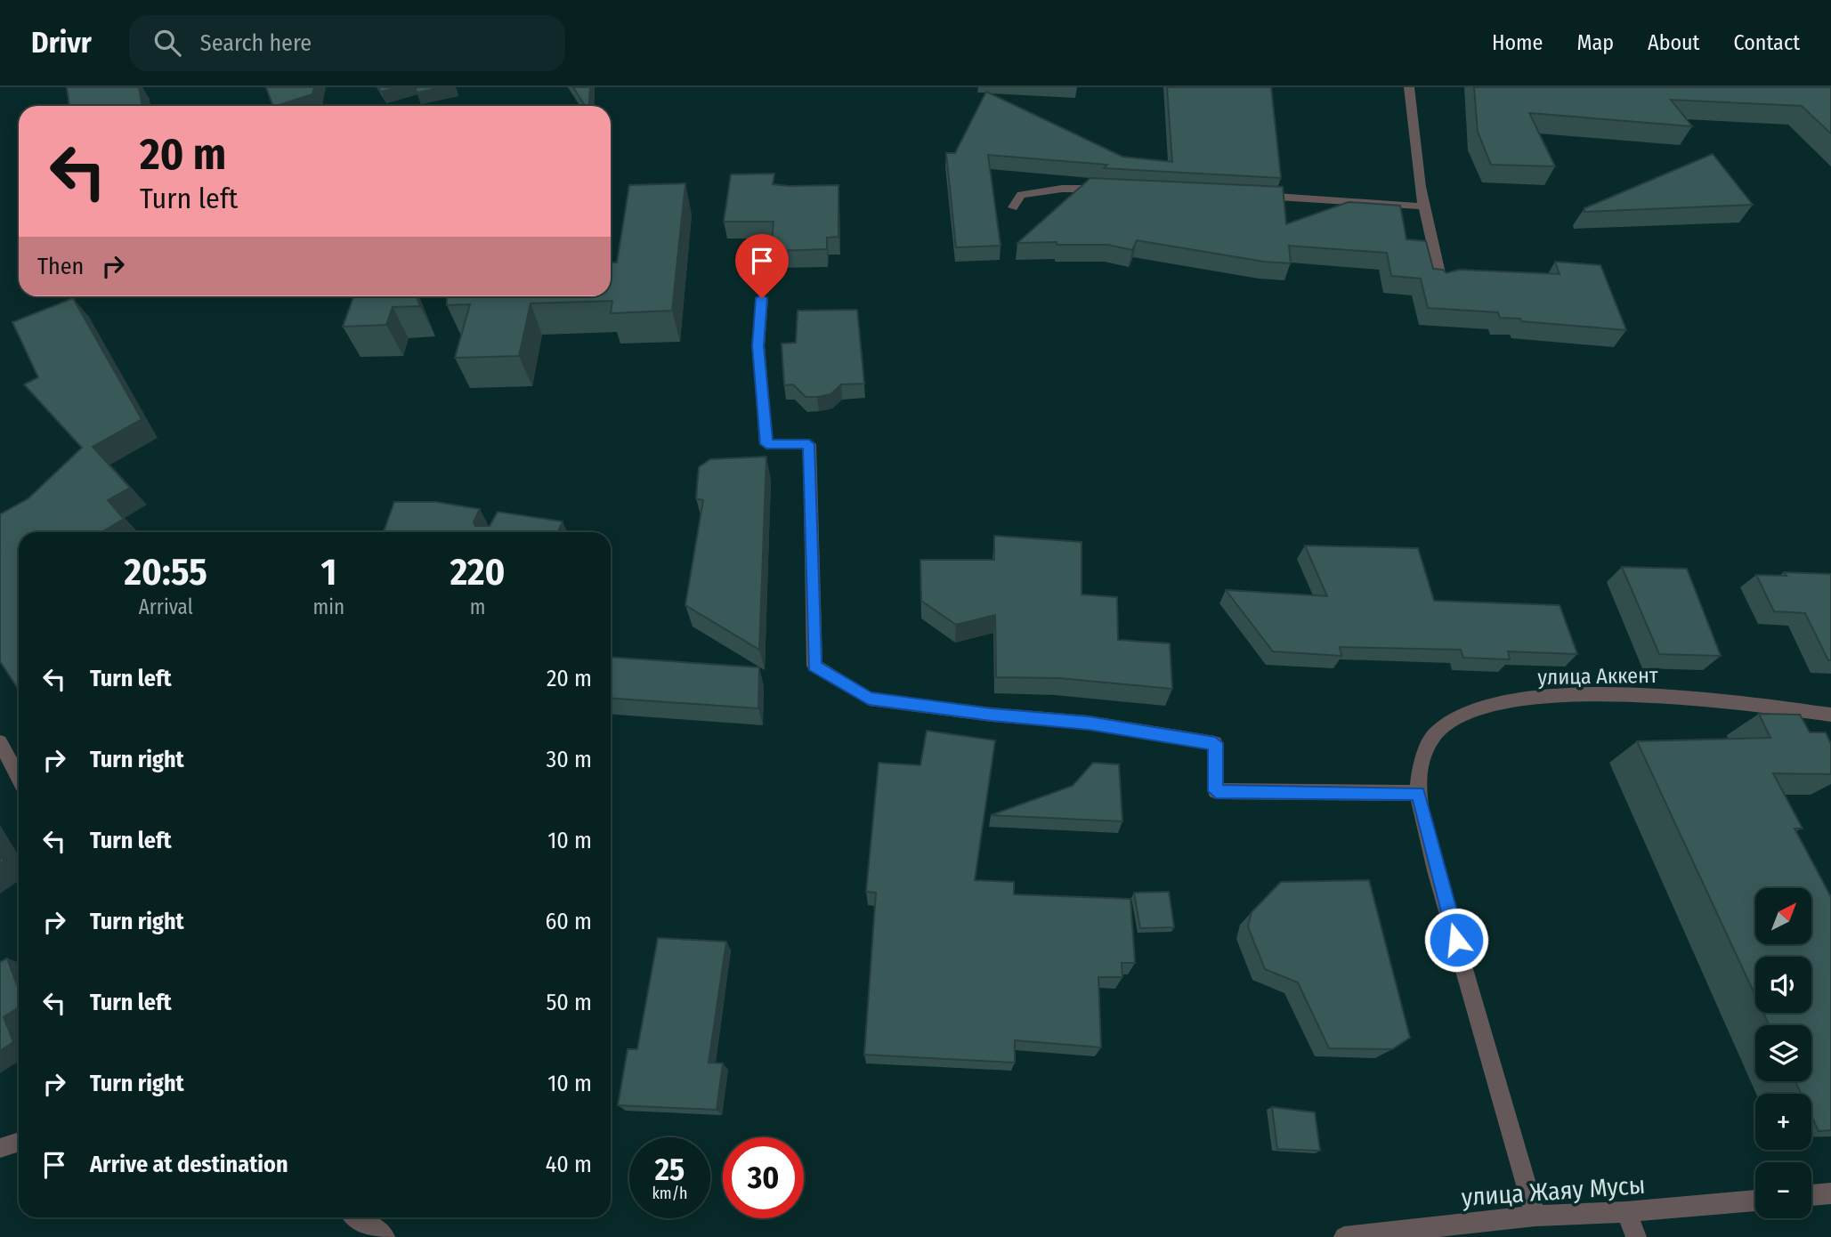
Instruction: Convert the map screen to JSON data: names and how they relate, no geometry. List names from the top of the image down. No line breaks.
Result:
{"streets":{"street":["улица Аккент","улица Жаяу Мусы"]},"north":"top right","page":{"header":"Drivr","search":"Search here","nav":["Home","Map","About","Contact"],"turn":["20 m","Turn left"],"then":"Then","eta":["20:55","Arrival","1","min","220","m"],"list":[{"name":"Turn left","value":"20 m"},{"name":"Turn right","value":"30 m"},{"name":"Turn left","value":"10 m"},{"name":"Turn right","value":"60 m"},{"name":"Turn left","value":"50 m"},{"name":"Turn right","value":"10 m"},{"name":"Arrive at destination","value":"40 m"}],"map_buttons":["+","−"],"speed":"25 km/h","limit":"30"}}
